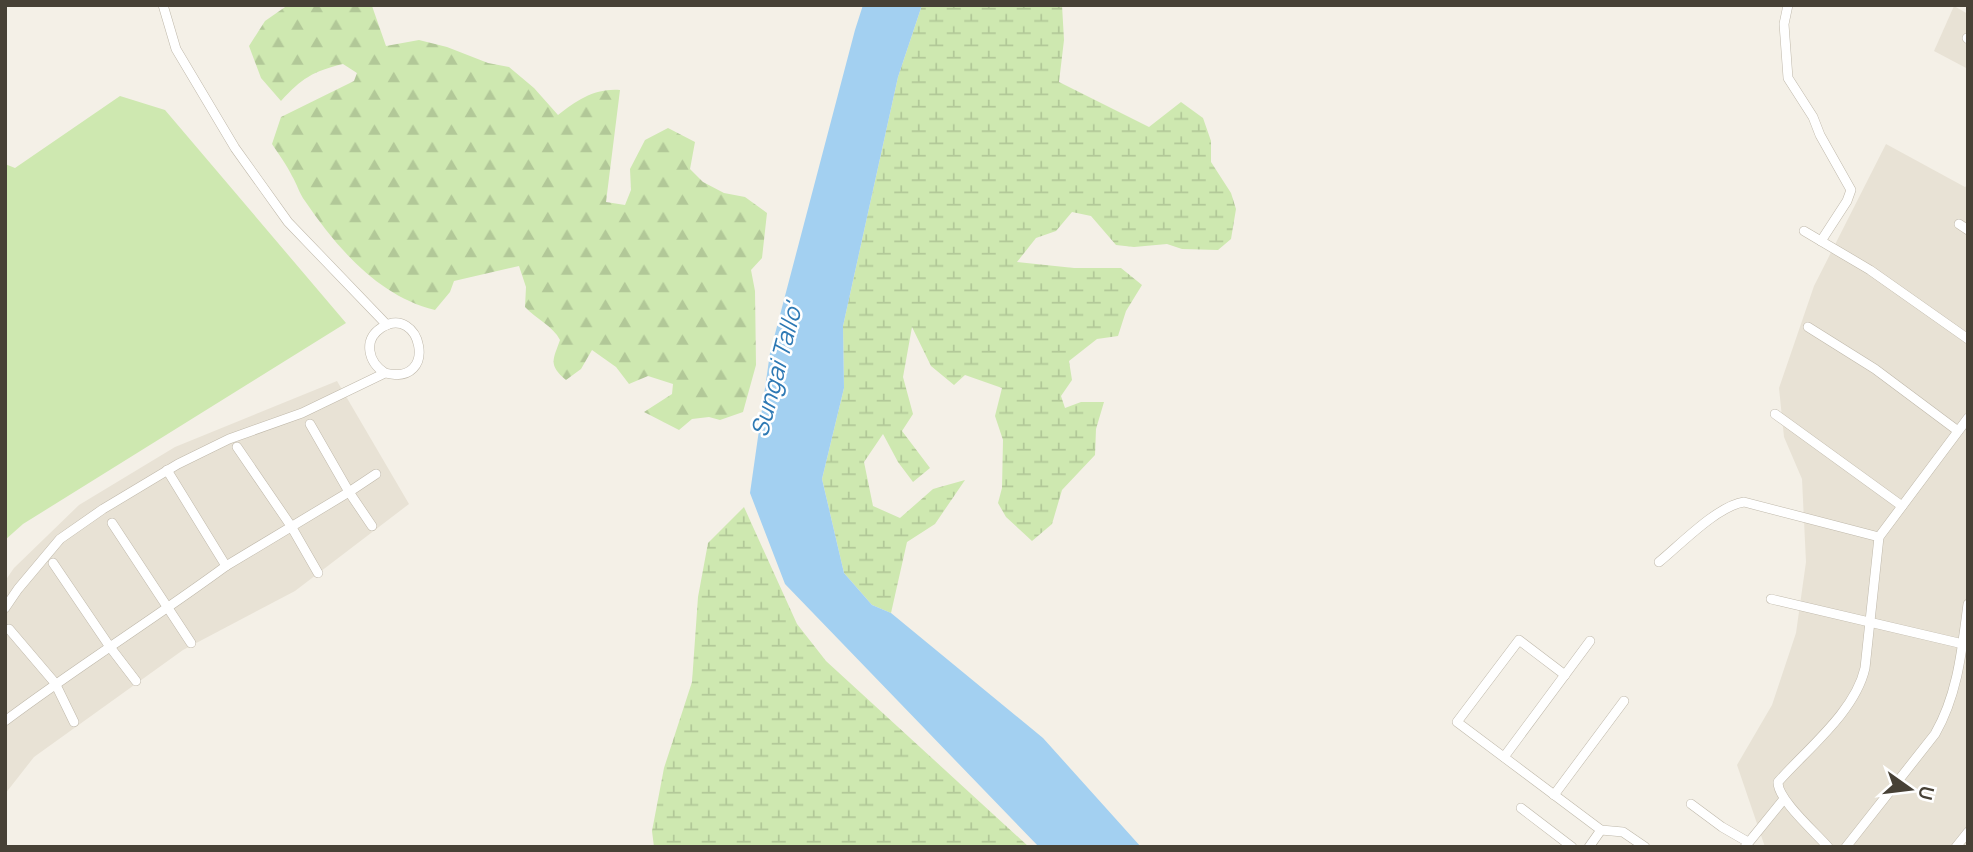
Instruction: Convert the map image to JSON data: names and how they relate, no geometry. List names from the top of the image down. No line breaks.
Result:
{"water":["Sungai Tallo'"],"north":"right"}
